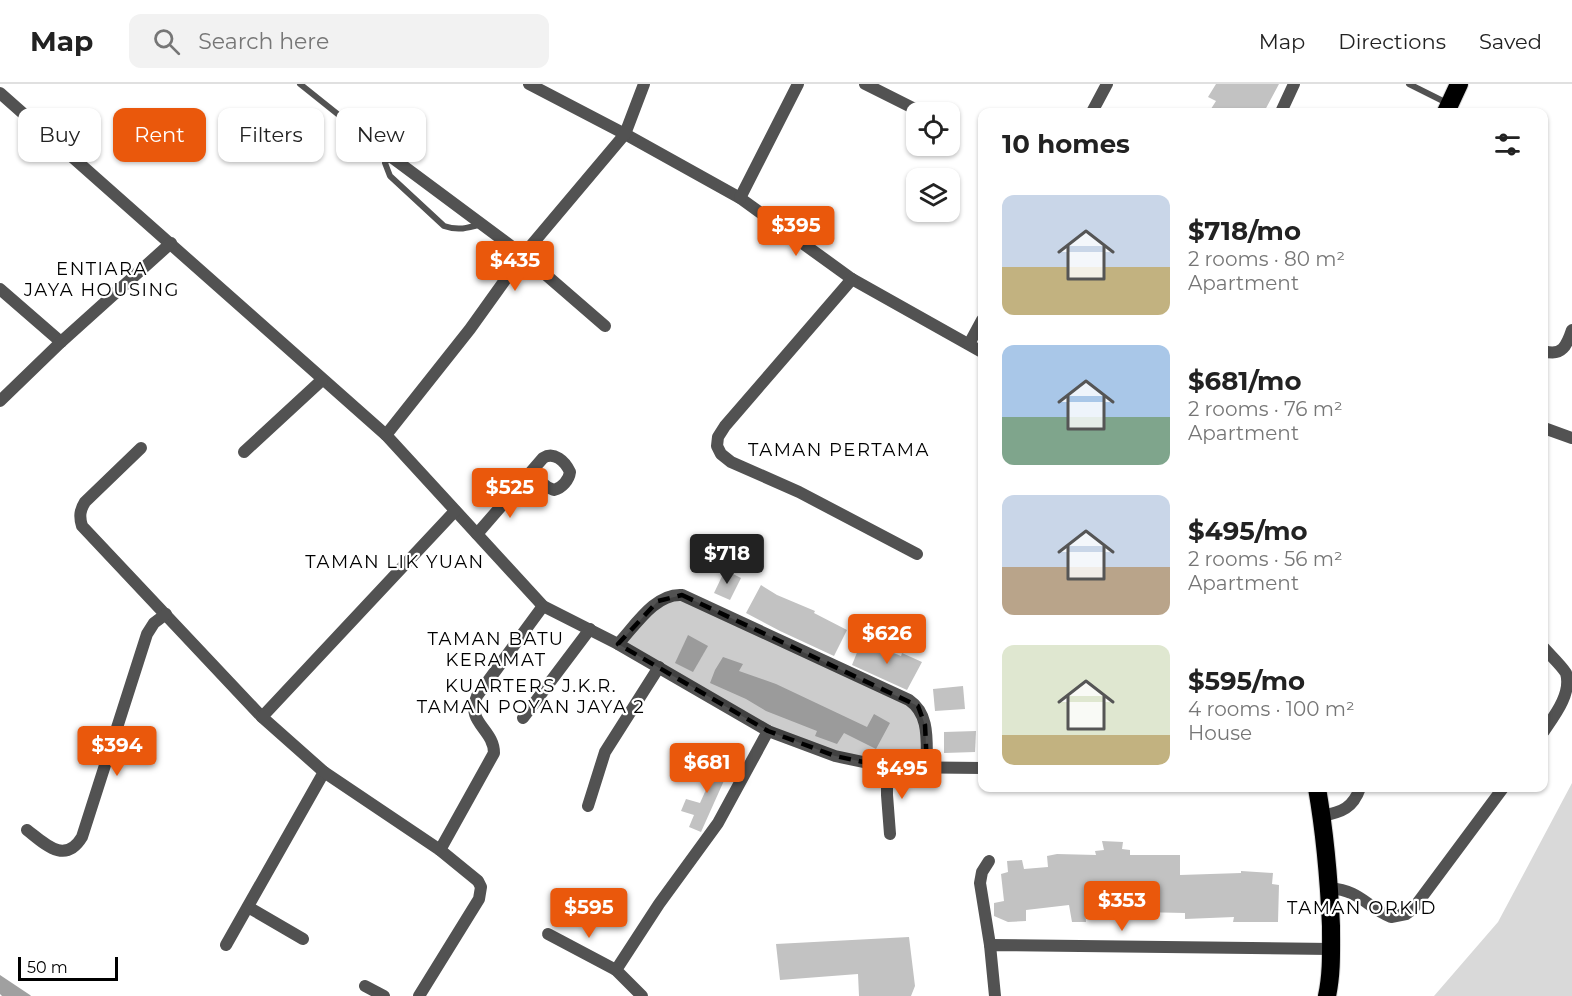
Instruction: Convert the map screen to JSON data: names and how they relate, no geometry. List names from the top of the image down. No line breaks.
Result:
{"districts":["ENTIARA JAYA HOUSING","TAMAN PERTAMA","TAMAN LIK YUAN","TAMAN BATU KERAMAT","KUARTERS J.K.R. TAMAN POYAN JAYA 2","TAMAN ORKID"],"scale_bar":"50 m","page":{"header":"Map","search":"Search here","nav":["Map","Directions","Saved"],"chip":["Buy","Rent","Filters","New"],"heading":"10 homes","list":[{"name":"$718/mo","note":"2 rooms · 80 m² · Apartment"},{"name":"$681/mo","note":"2 rooms · 76 m² · Apartment"},{"name":"$495/mo","note":"2 rooms · 56 m² · Apartment"},{"name":"$595/mo","note":"4 rooms · 100 m² · House"}],"price":["$395","$435","$525","$718","$626","$394","$681","$495","$353","$595"],"scale":"50 m"}}
